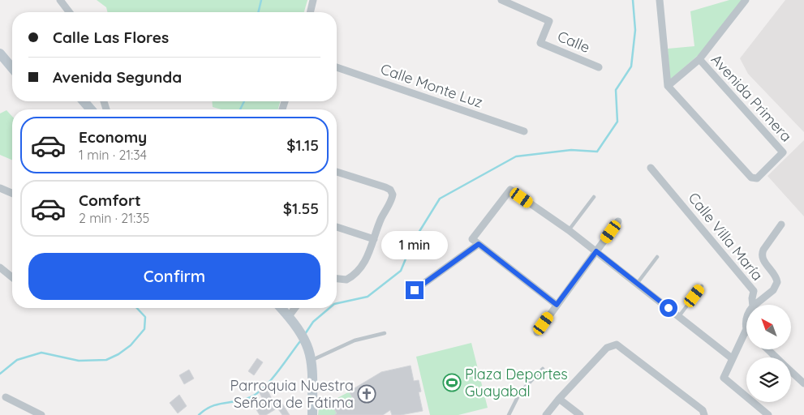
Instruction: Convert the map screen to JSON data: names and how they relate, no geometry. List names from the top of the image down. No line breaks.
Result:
{"streets":{"street":["Calle","Calle Monte Luz","Avenida Primera","Calle Villa María"]},"places":{"sports":["Plaza Deportes Guayabal"],"church":["Parroquia Nuestra Señora de Fátima"]},"north":"top left","page":{"banner":["Calle Las Flores","Avenida Segunda"],"list":[{"name":"Economy","note":"1 min · 21:34","value":"$1.15"},{"name":"Comfort","note":"2 min · 21:35","value":"$1.55"}],"bubble":"1 min","buttons":"Confirm"}}
